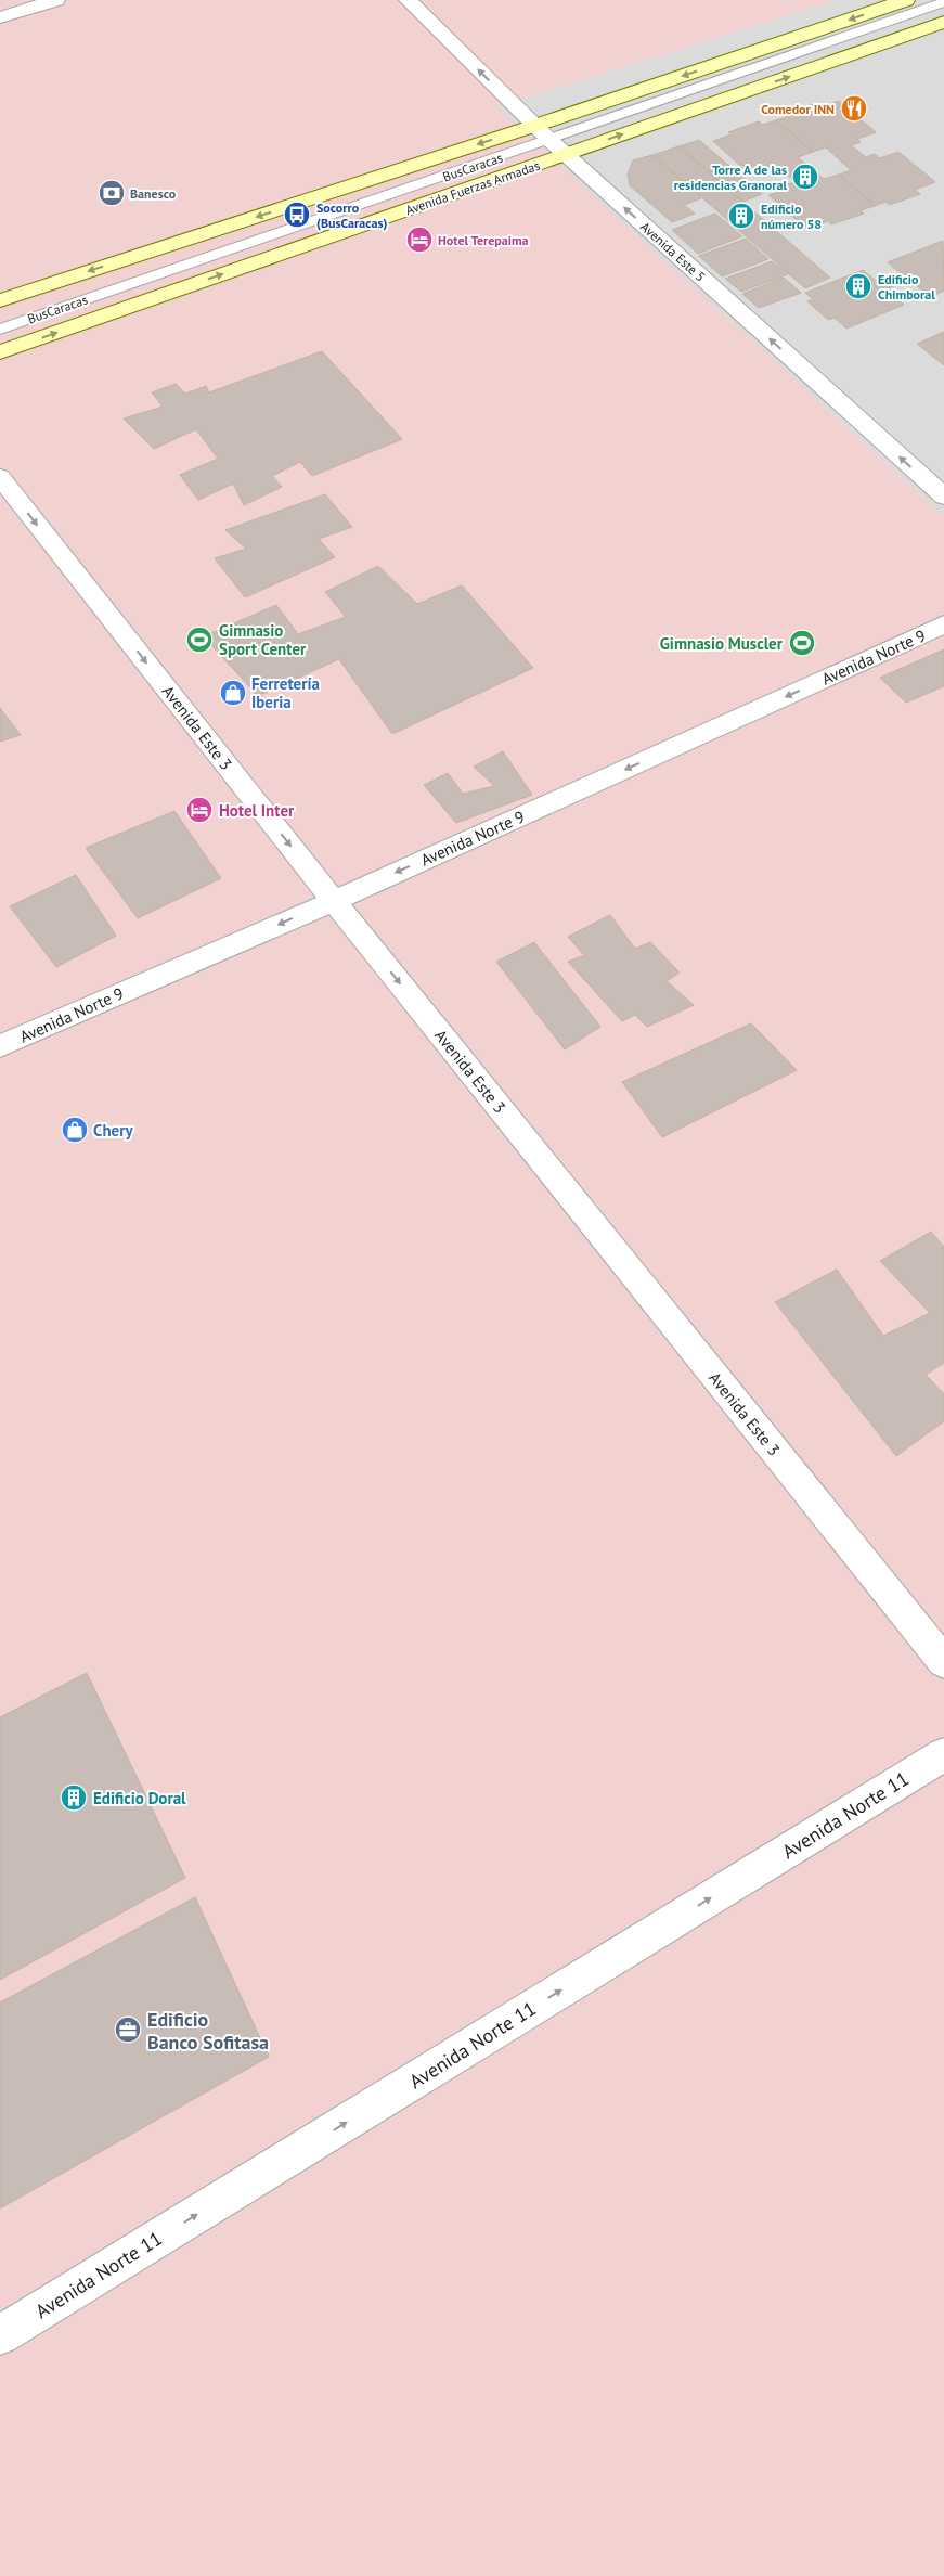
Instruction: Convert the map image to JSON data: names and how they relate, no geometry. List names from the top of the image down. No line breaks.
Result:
{"streets":{"main road":["Avenida Fuerzas Armadas"],"street":["Avenida Este 5","Avenida Norte 9","Avenida Este 3","Avenida Norte 11"],"lane":["BusCaracas"]},"crossings":[["BusCaracas","Avenida Este 5"],["Avenida Fuerzas Armadas","Avenida Este 5"],["Avenida Norte 9","Avenida Este 3"]],"one_way":["Avenida Este 5","Avenida Norte 9","Avenida Este 3","Avenida Norte 11"],"places":{"restaurant":["Comedor INN"],"building":["Torre A de las residencias Granoral","Edificio número 58","Edificio Chimboral","Edificio Doral"],"bank":["Banesco"],"bus stop":["Socorro (BusCaracas)"],"hotel":["Hotel Terepaima","Hotel Inter"],"sports":["Gimnasio Sport Center","Gimnasio Muscler"],"shop":["Ferretería Iberia","Chery"],"office":["Edificio Banco Sofitasa"]}}
